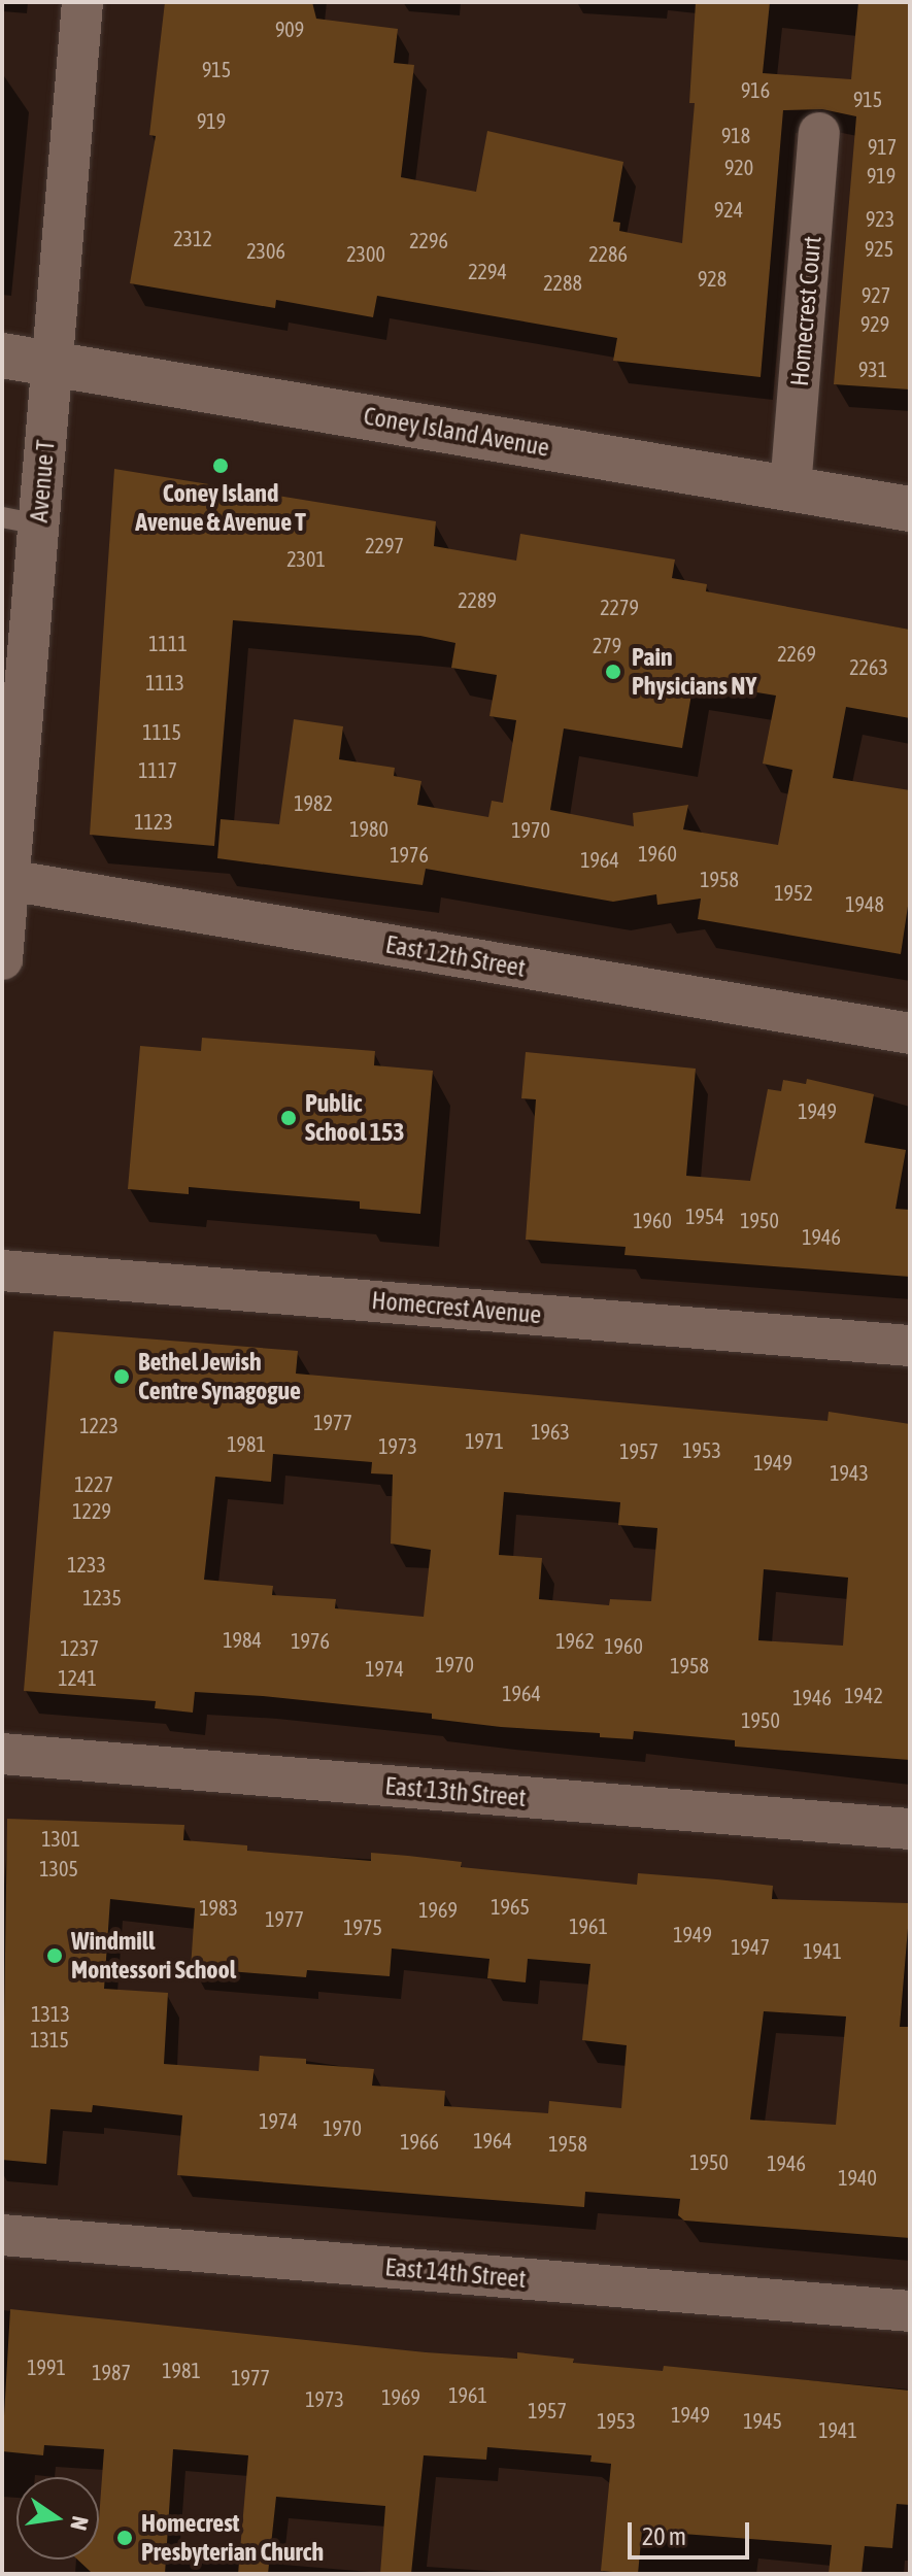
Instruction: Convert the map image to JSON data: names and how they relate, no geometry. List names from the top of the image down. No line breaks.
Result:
{"streets":{"main road":["Coney Island Avenue"],"street":["Homecrest Court","Avenue T","East 12th Street","Homecrest Avenue","East 13th Street","East 14th Street"]},"crossings":[["Homecrest Court","Coney Island Avenue"],["Coney Island Avenue","Avenue T"],["Avenue T","East 12th Street"]],"places":["Coney Island Avenue & Avenue T","Pain Physicians NY","Public School 153","Bethel Jewish Centre Synagogue","Windmill Montessori School","Homecrest Presbyterian Church"],"house_numbers":["909","915","916","915","919","918","917","920","919","924","923","2312","2296","925","2306","2300","2286","2294","928","2288","927","929","931","2297","2301","2289","2279","1111","279","2269","2263","1113","1115","1117","1982","1123","1980","1970","1960","1976","1964","1958","1952","1948","1949","1954","1960","1950","1946","1977","1223","1963","1971","1981","1973","1953","1957","1949","1943","1227","1229","1233","1235","1984","1976","1962","1960","1237","1970","1958","1974","1241","1964","1942","1946","1950","1301","1305","1965","1983","1969","1977","1961","1975","1949","1947","1941","1313","1315","1974","1970","1964","1966","1958","1950","1946","1940","1991","1981","1987","1977","1961","1969","1973","1957","1949","1953","1945","1941"],"scale_bar":"20 m","north":"right"}
